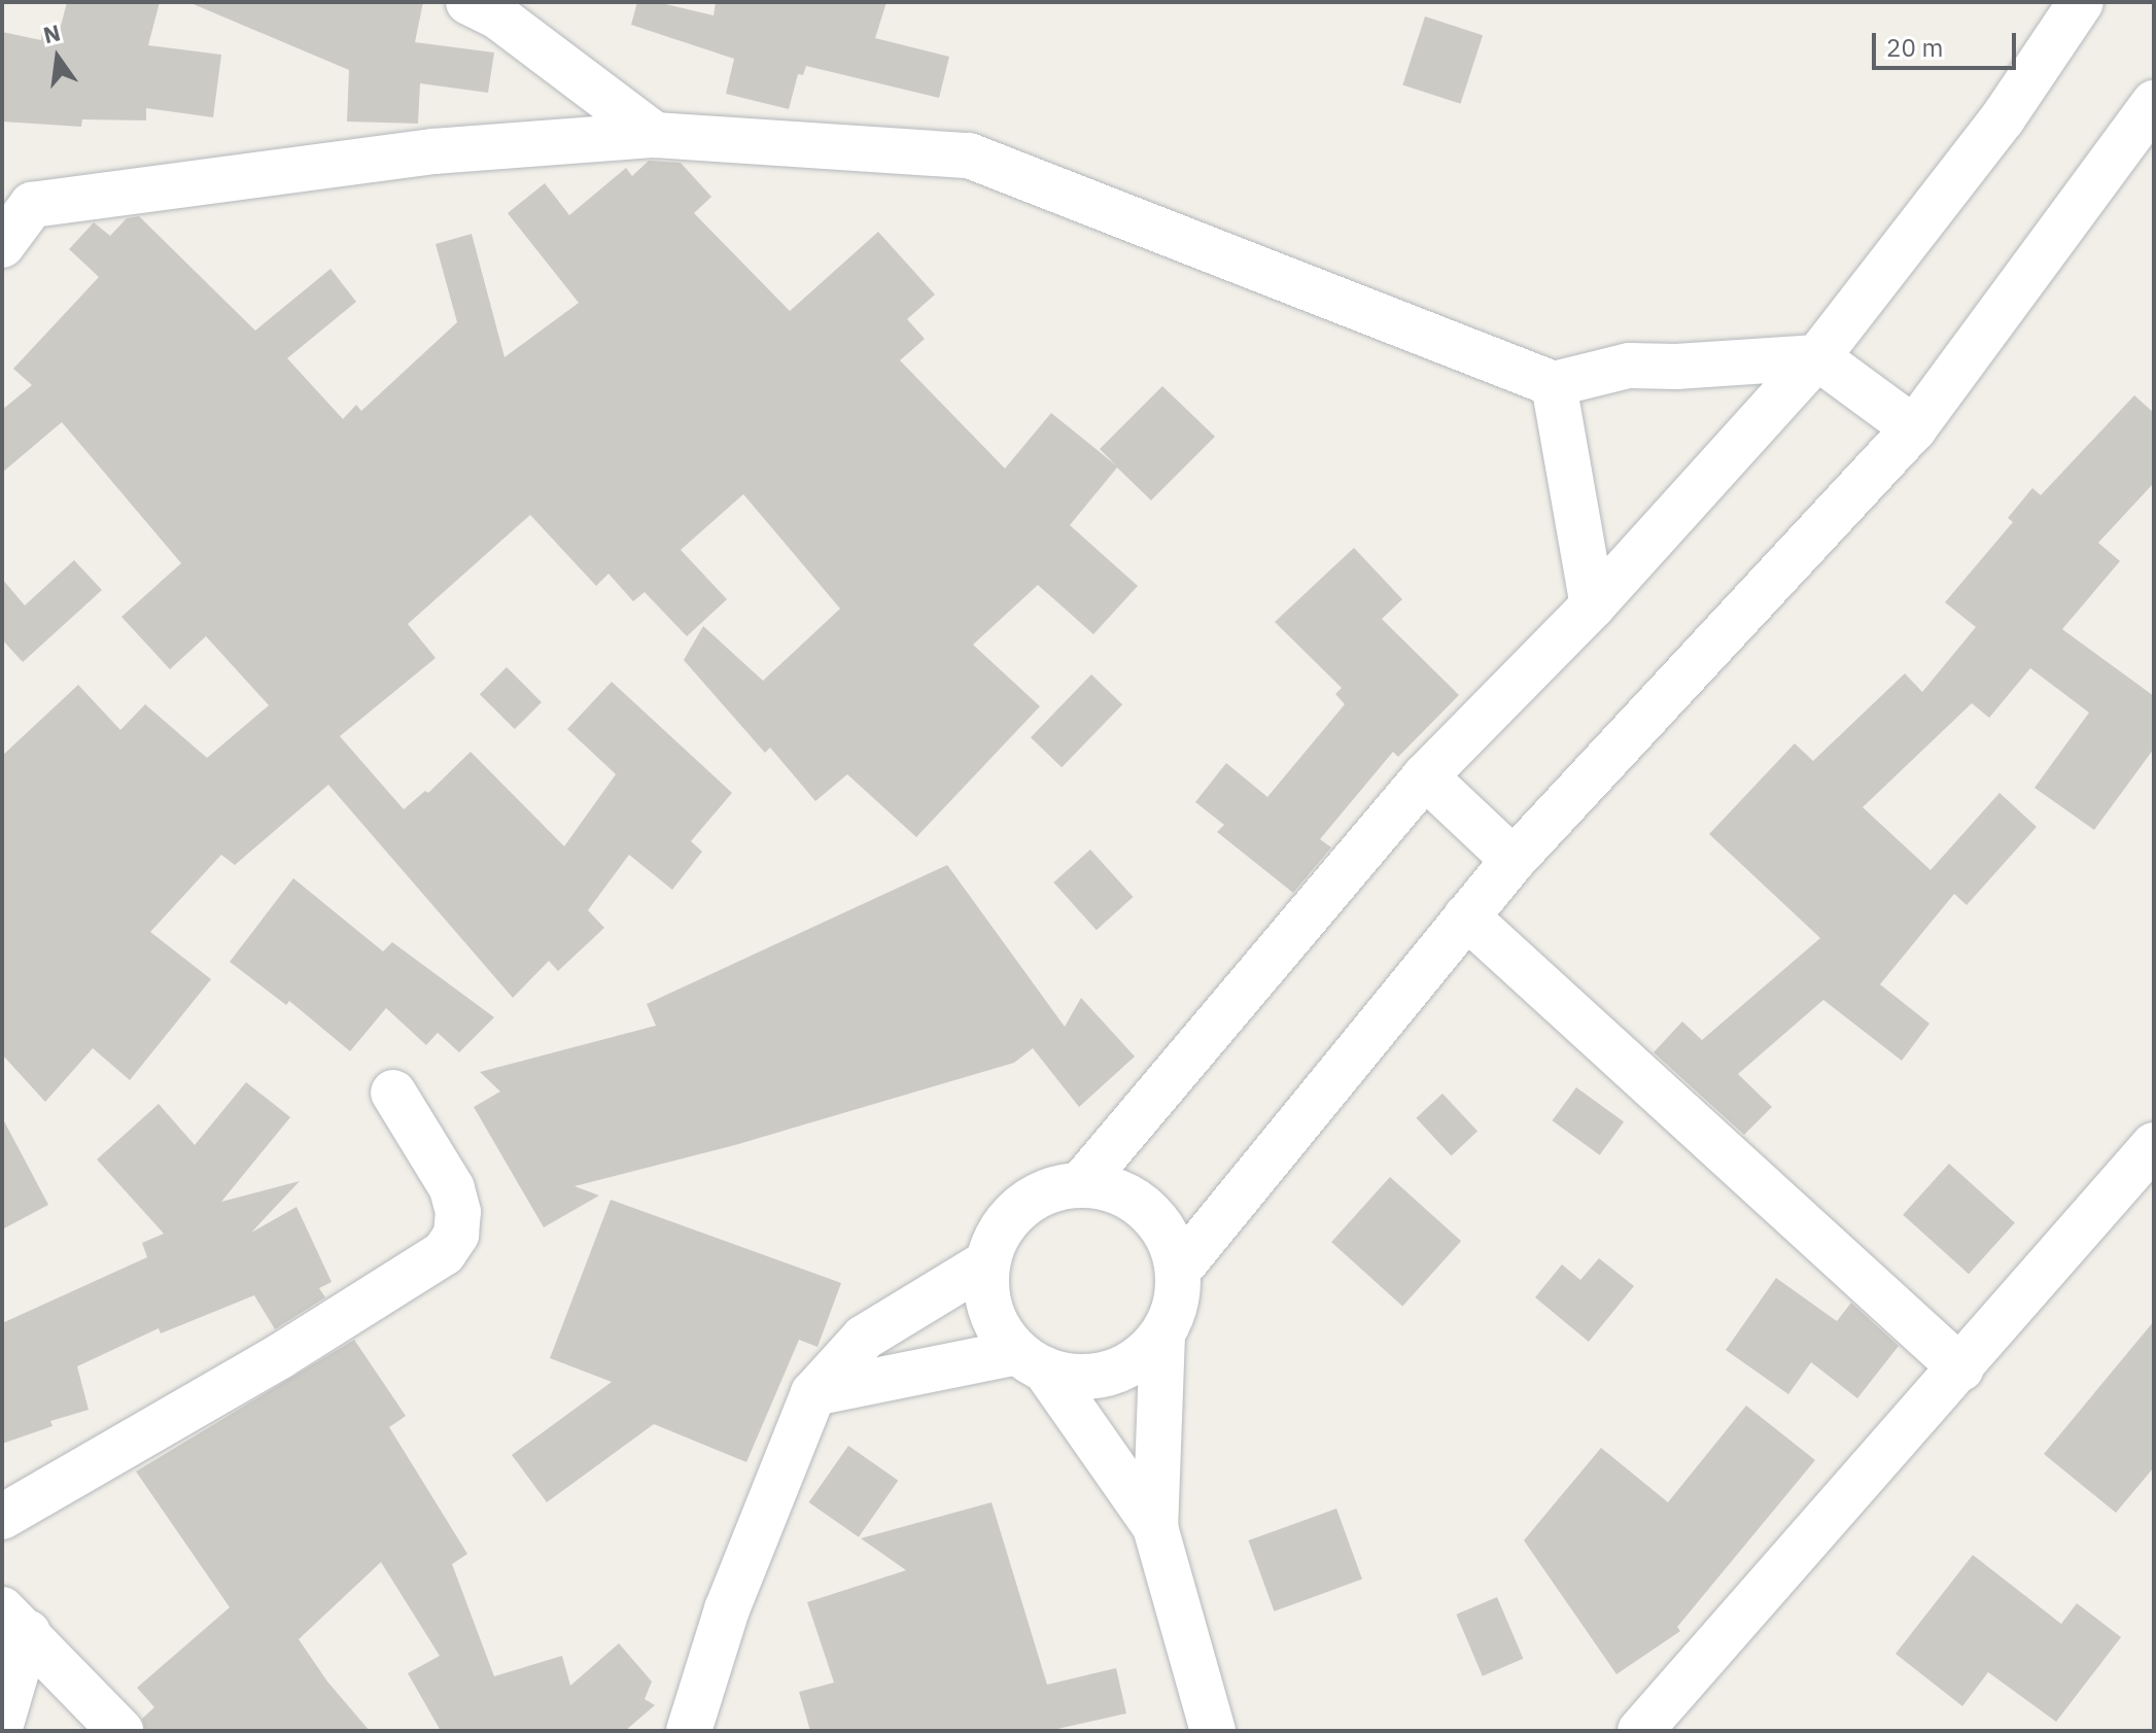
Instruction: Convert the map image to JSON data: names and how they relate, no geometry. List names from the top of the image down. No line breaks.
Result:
{"scale_bar":"20 m","north":"top"}
